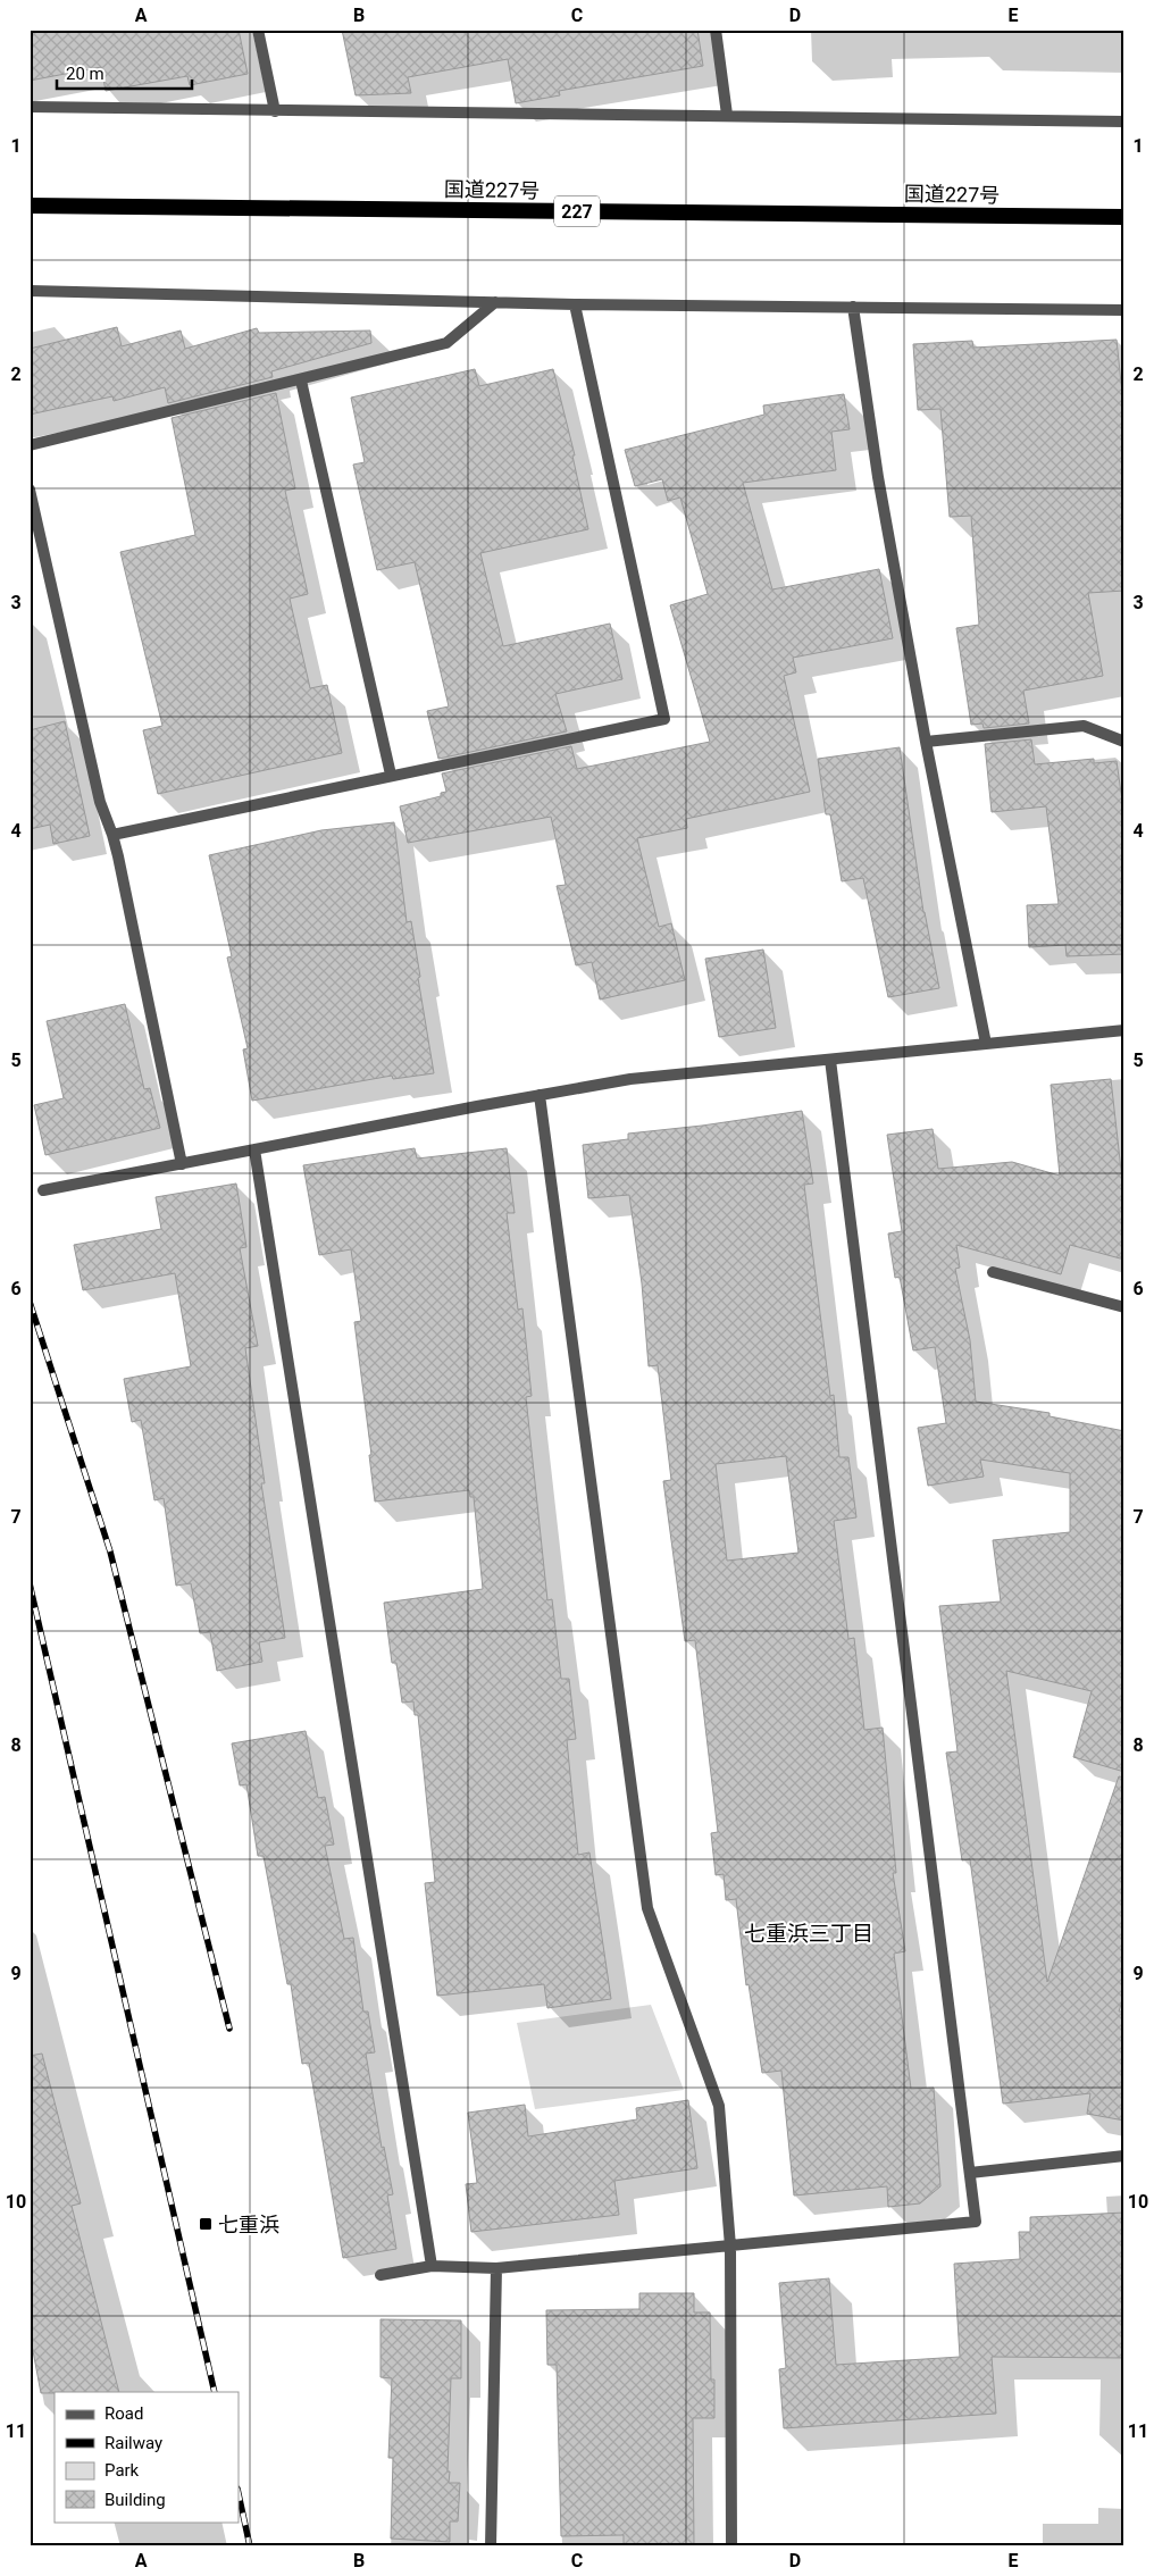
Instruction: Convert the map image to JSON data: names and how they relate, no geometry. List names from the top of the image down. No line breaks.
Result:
{"streets":{"highway":["国道227号","227"]},"districts":["七重浜三丁目"],"places":{"transit":["七重浜"]},"legend":["Road","Railway","Park","Building"],"scale_bar":"20 m","grid":{"columns":["A","B","C","D","E"],"rows":["1","2","3","4","5","6","7","8","9","10","11"]}}
